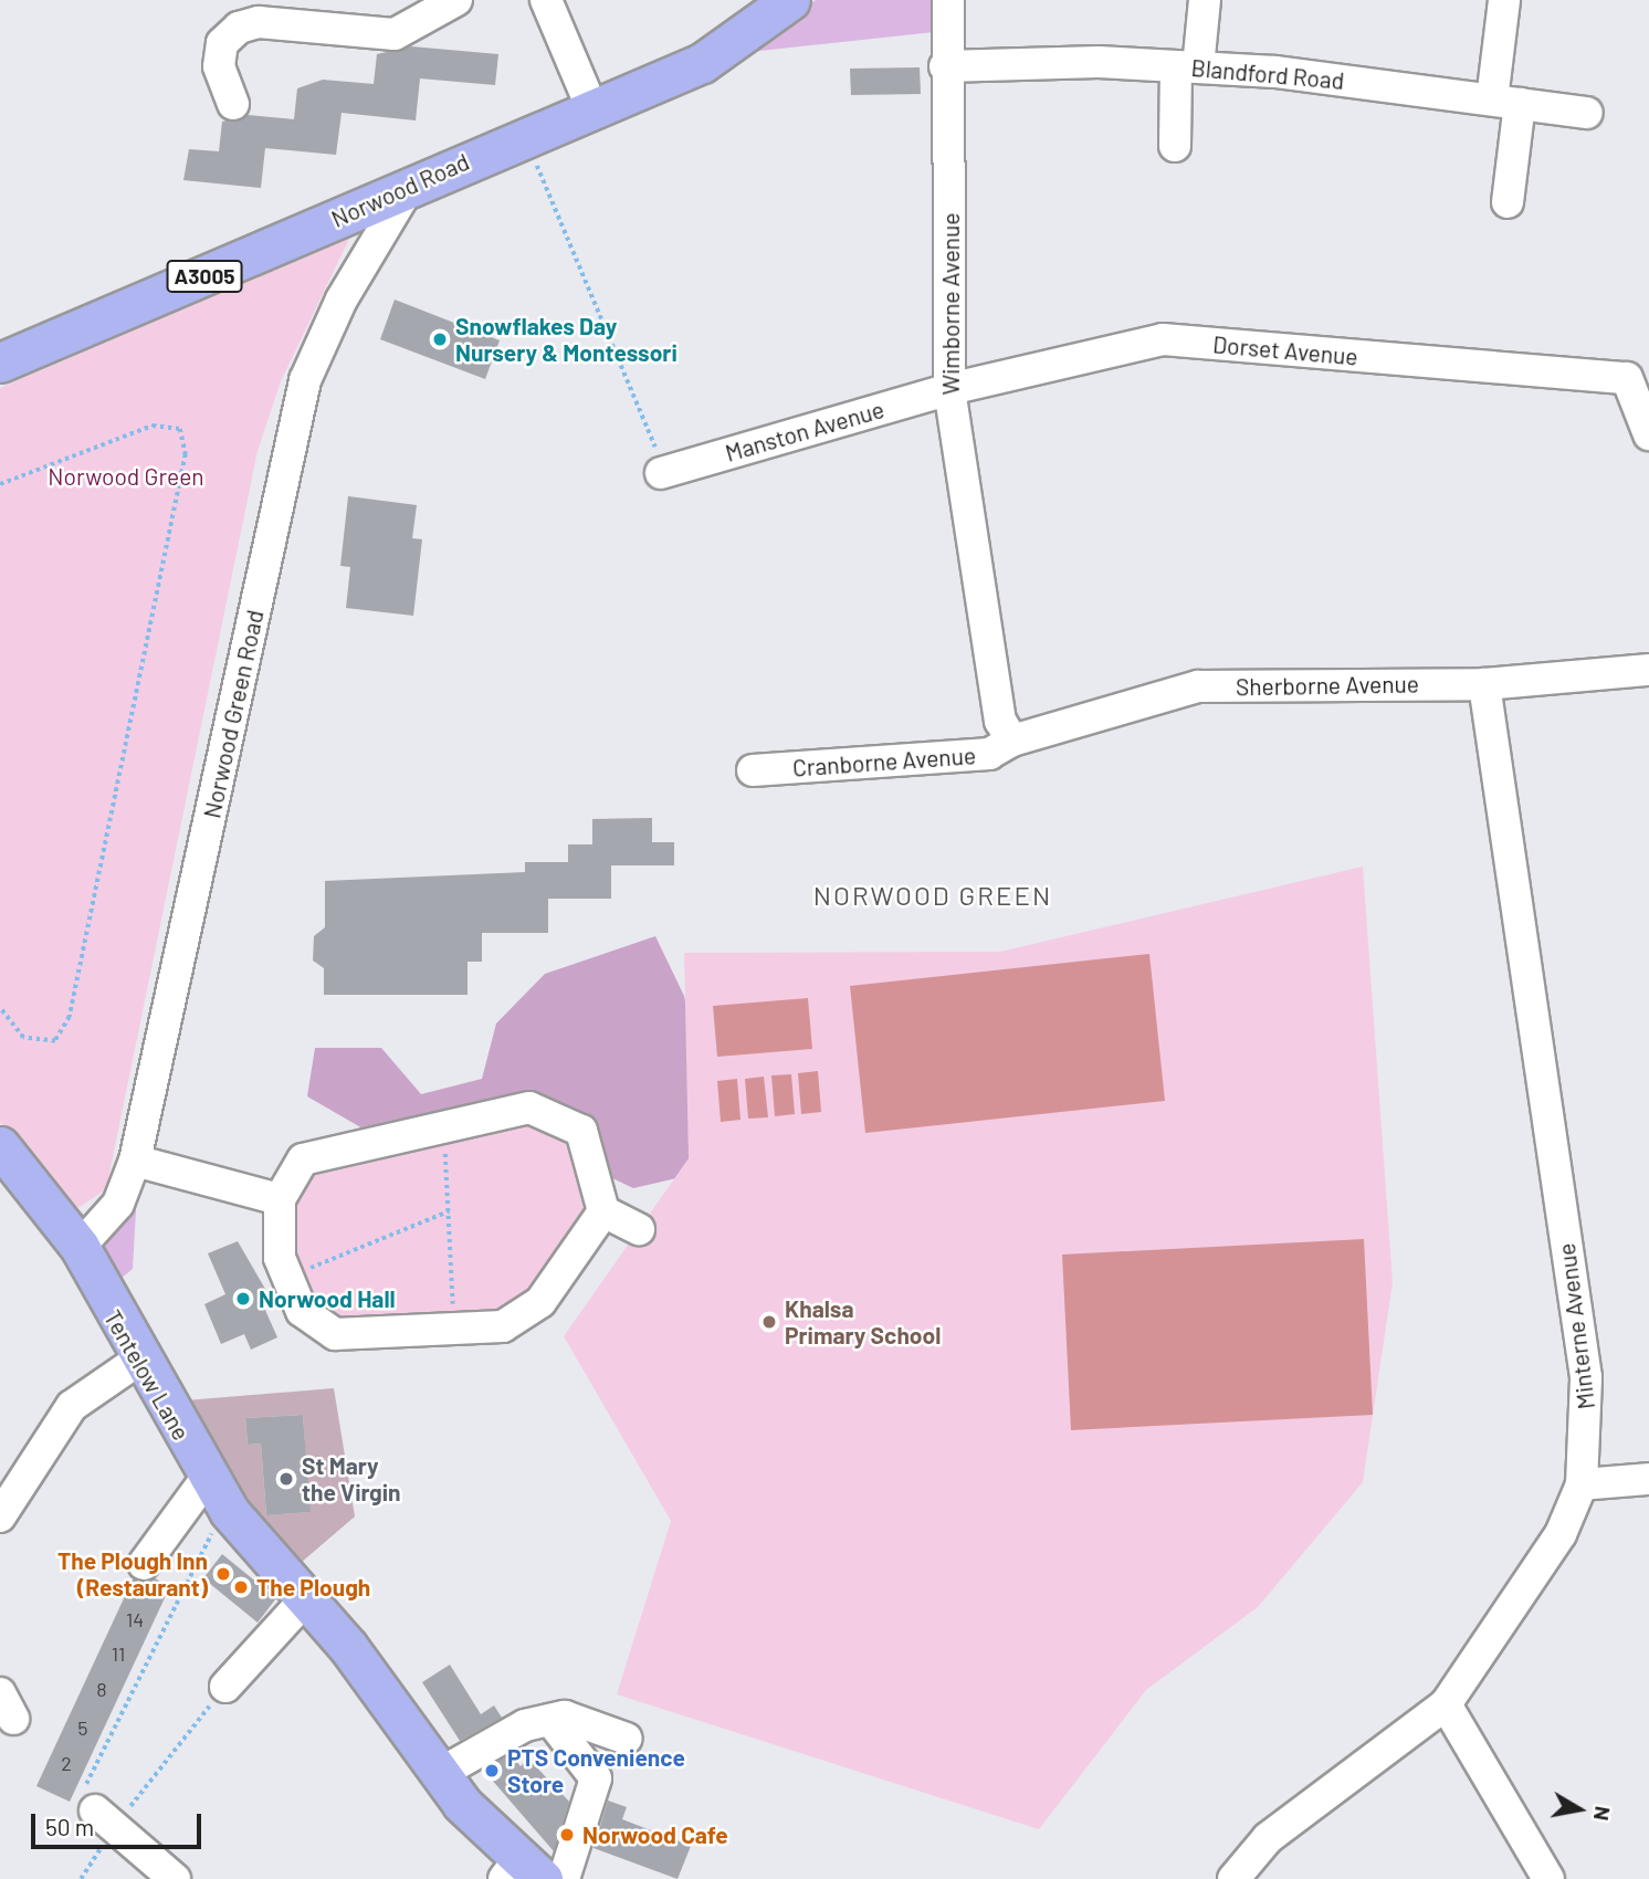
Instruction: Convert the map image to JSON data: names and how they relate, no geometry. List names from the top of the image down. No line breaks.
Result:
{"streets":{"main road":["Norwood Road","A3005","Tentelow Lane"],"street":["Blandford Road","Wimborne Avenue","Dorset Avenue","Manston Avenue","Sherborne Avenue","Norwood Green Road","Cranborne Avenue","Minterne Avenue"]},"crossings":[["Blandford Road","Wimborne Avenue"],["Norwood Road","Norwood Green Road"],["Wimborne Avenue","Dorset Avenue"],["Wimborne Avenue","Manston Avenue"],["Wimborne Avenue","Sherborne Avenue"],["Wimborne Avenue","Cranborne Avenue"],["Dorset Avenue","Manston Avenue"],["Sherborne Avenue","Cranborne Avenue"],["Sherborne Avenue","Minterne Avenue"],["Norwood Green Road","Tentelow Lane"]],"districts":["NORWOOD GREEN"],"parks":["Norwood Green"],"places":["Snowflakes Day Nursery & Montessori","Norwood Hall","Khalsa Primary School","St Mary the Virgin","The Plough Inn (Restaurant)","The Plough","PTS Convenience Store","Norwood Cafe"],"house_numbers":["14","11","8","5","2"],"scale_bar":"50 m","north":"right"}
